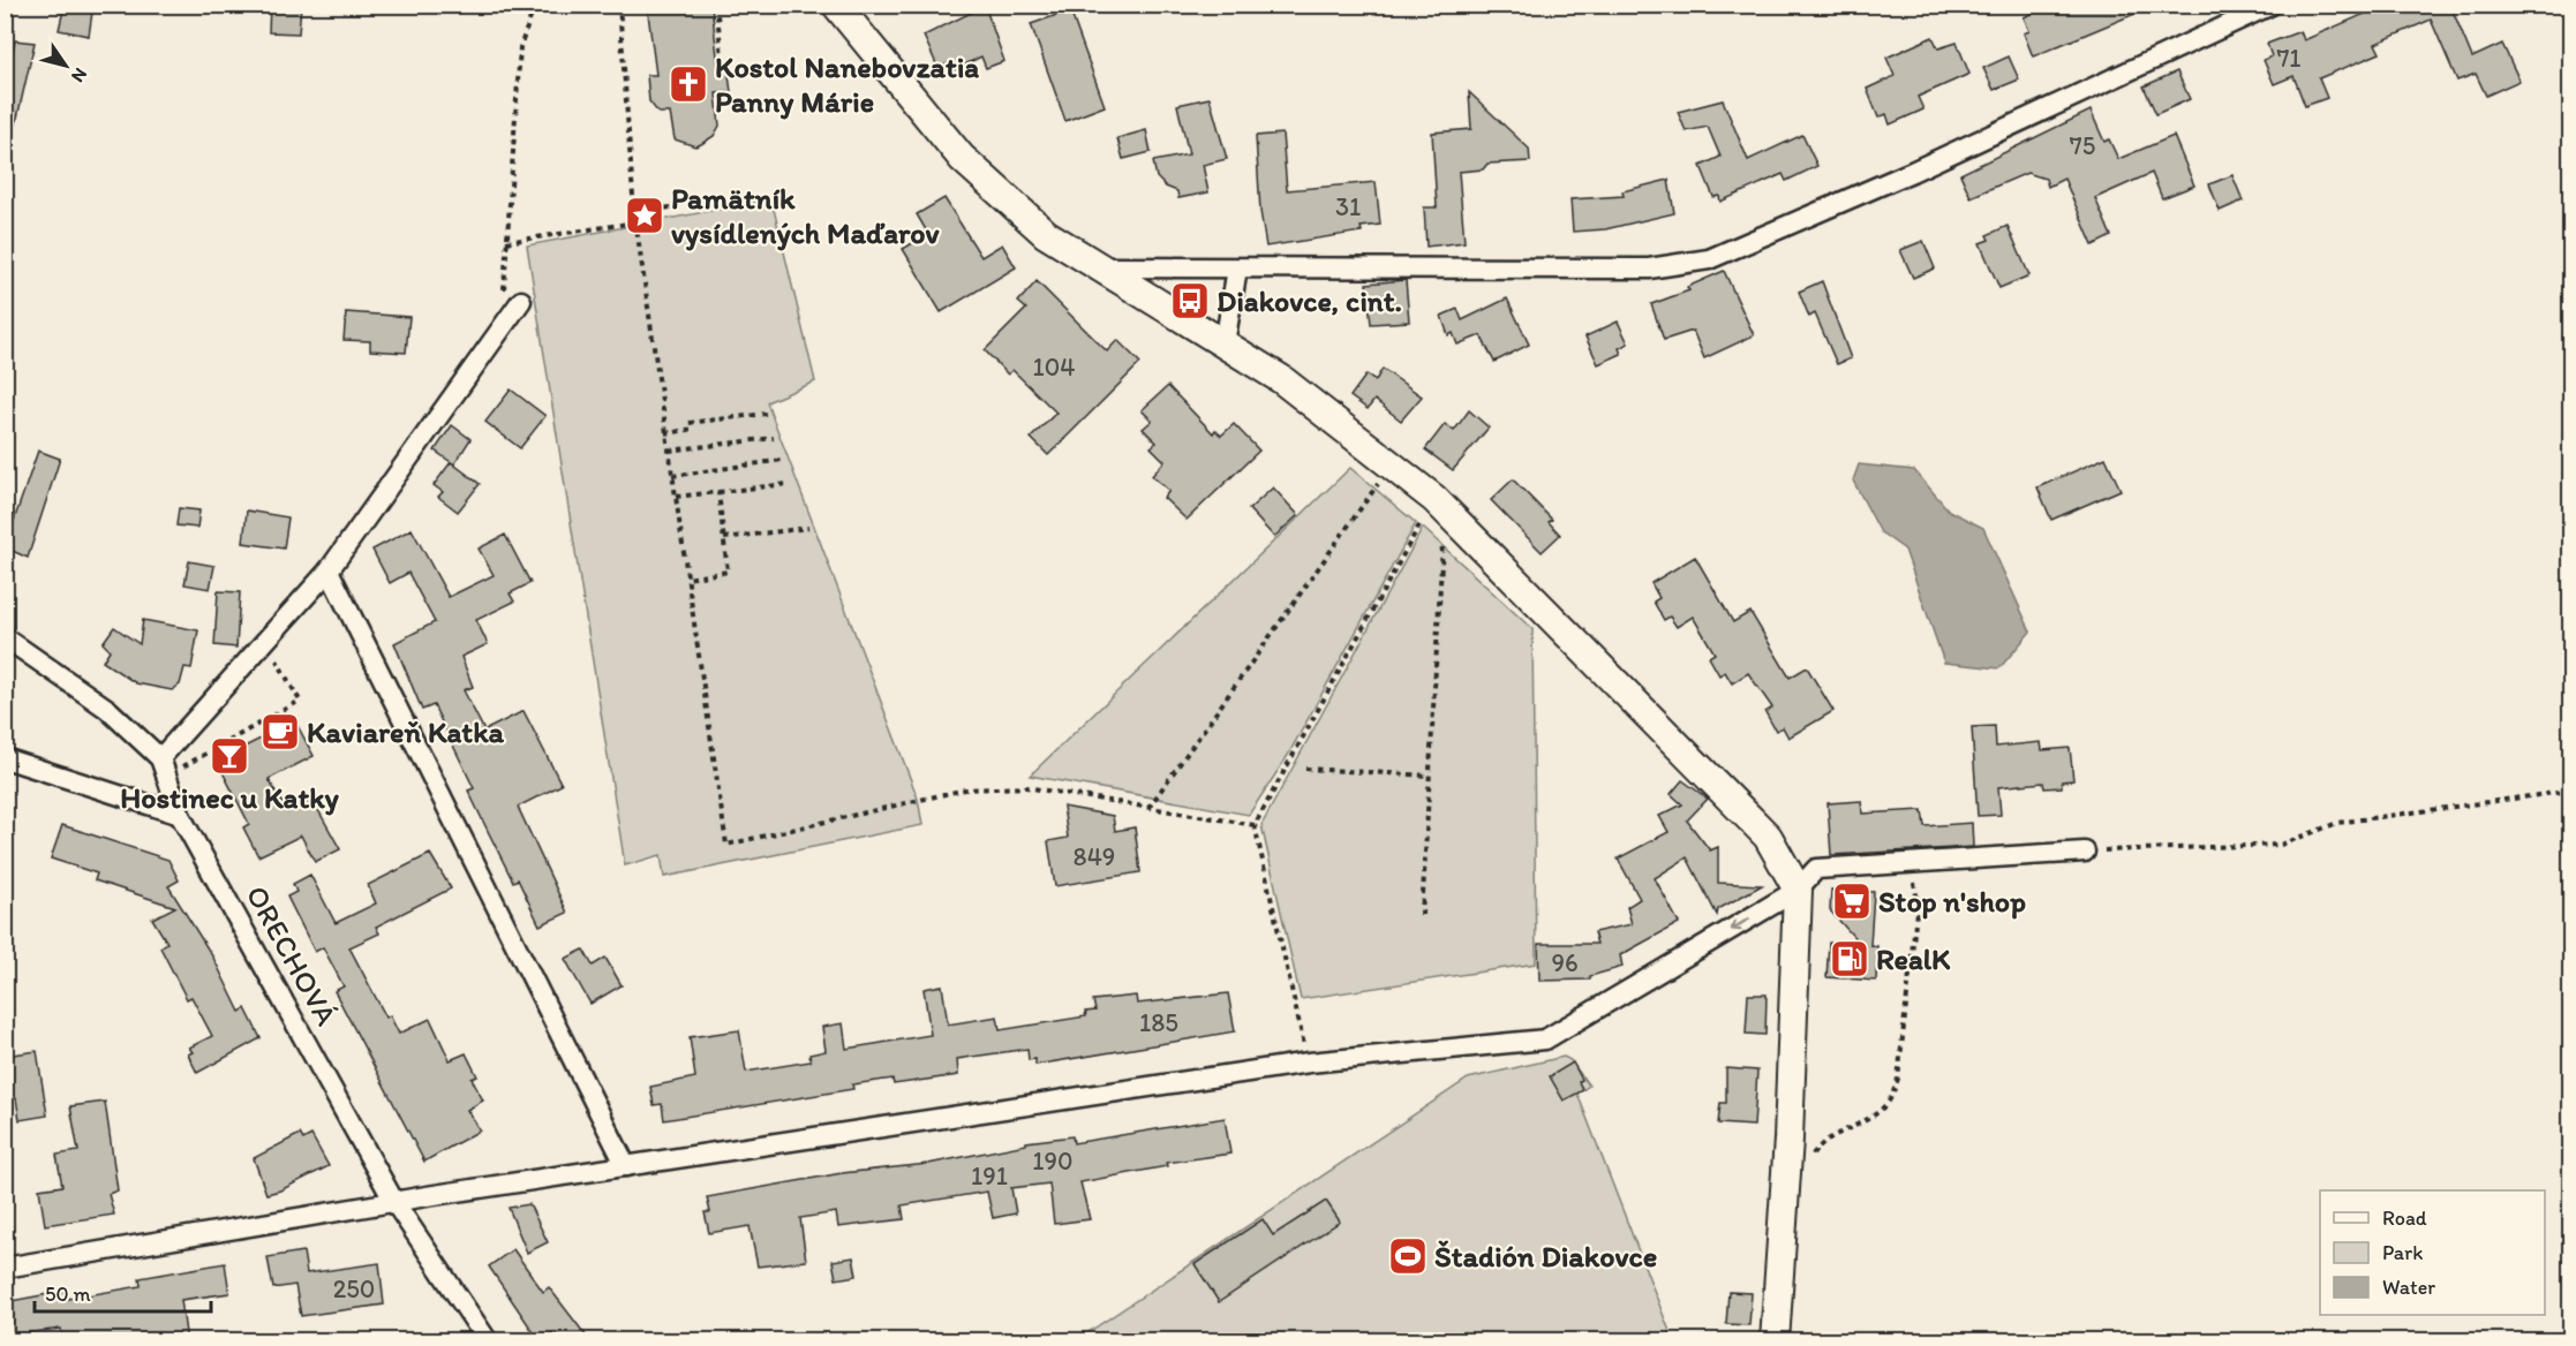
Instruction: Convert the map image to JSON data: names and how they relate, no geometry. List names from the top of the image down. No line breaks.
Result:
{"streets":{"street":["ORECHOVÁ"]},"places":{"church":["Kostol Nanebovzatia Panny Márie"],"place":["Pamätník vysídlených Maďarov"],"bus stop":["Diakovce, cint."],"cafe":["Kaviareň Katka"],"bar":["Hostinec u Katky"],"supermarket":["Stop n'shop"],"fuel station":["RealK"],"sports":["Štadión Diakovce"]},"house_numbers":["71","75","31","104","849","96","185","190","191","250"],"legend":["Road","Park","Water"],"scale_bar":"50 m","north":"bottom right"}
